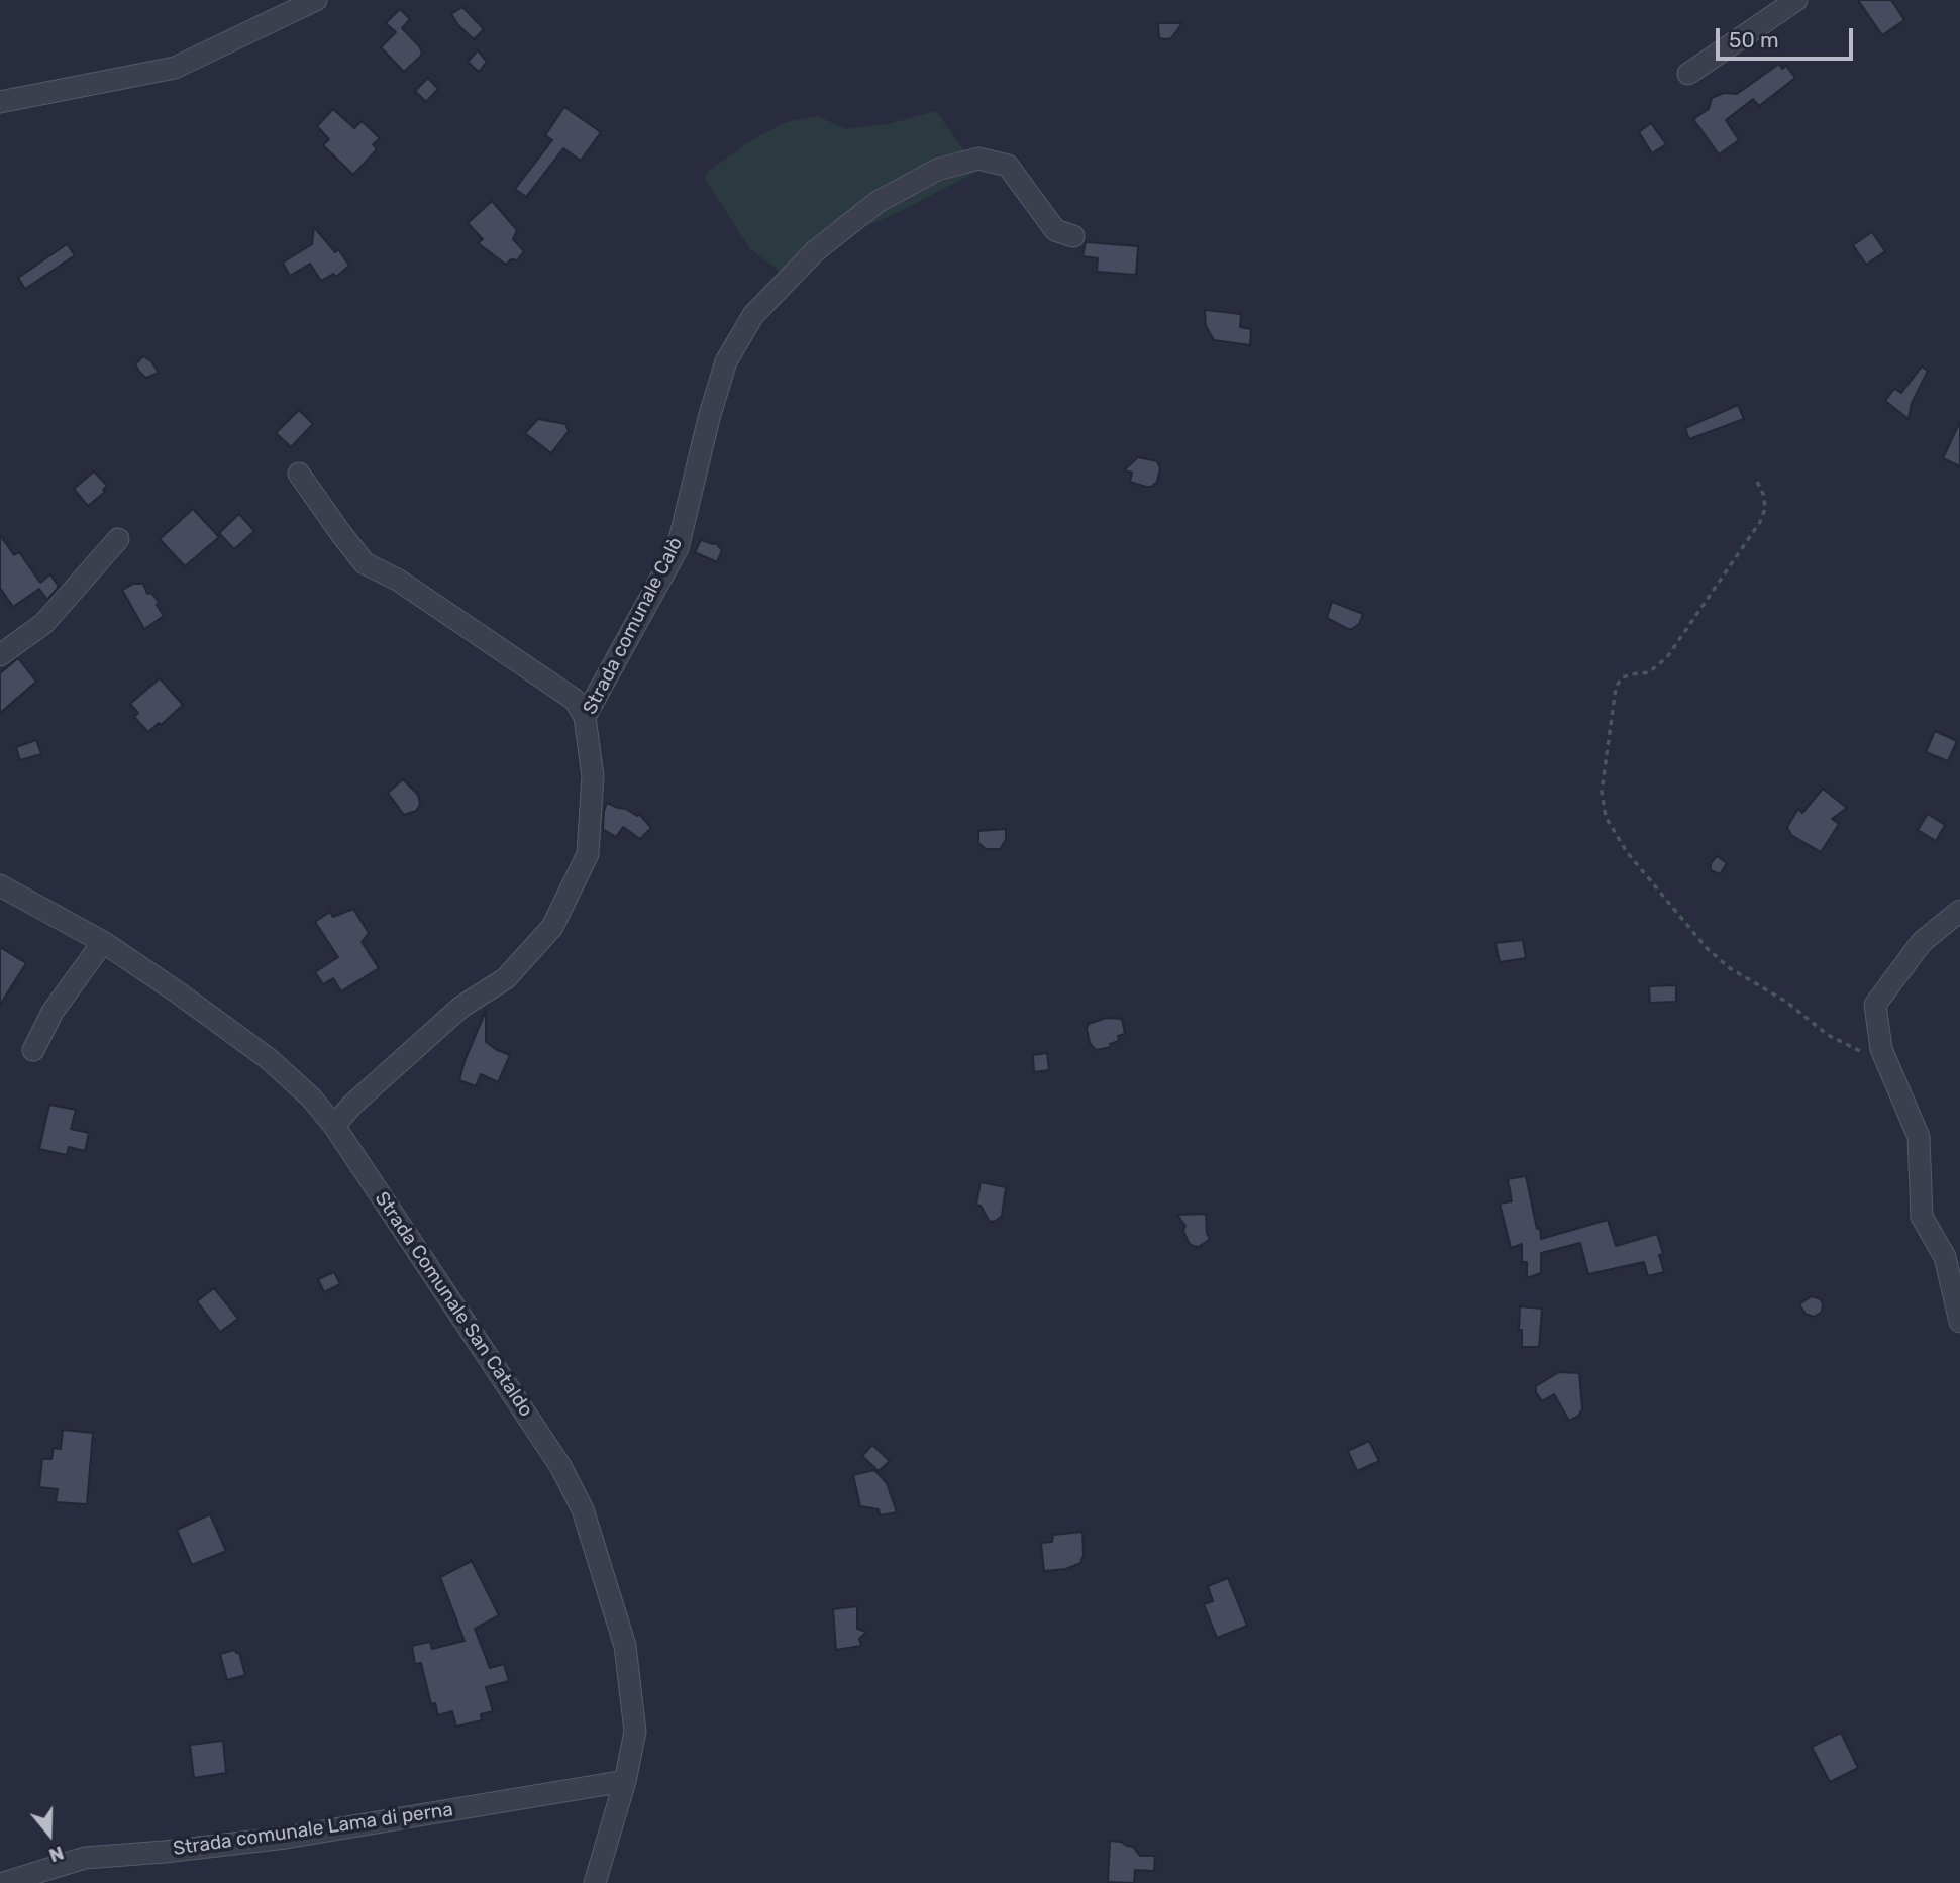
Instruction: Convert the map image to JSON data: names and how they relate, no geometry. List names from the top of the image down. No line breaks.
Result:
{"streets":{"street":["Strada comunale Calò","Strada Comunale San Cataldo","Strada comunale Lama di perna"]},"crossings":[["Strada comunale Calò","Strada Comunale San Cataldo"],["Strada Comunale San Cataldo","Strada comunale Lama di perna"]],"scale_bar":"50 m","north":"bottom"}
